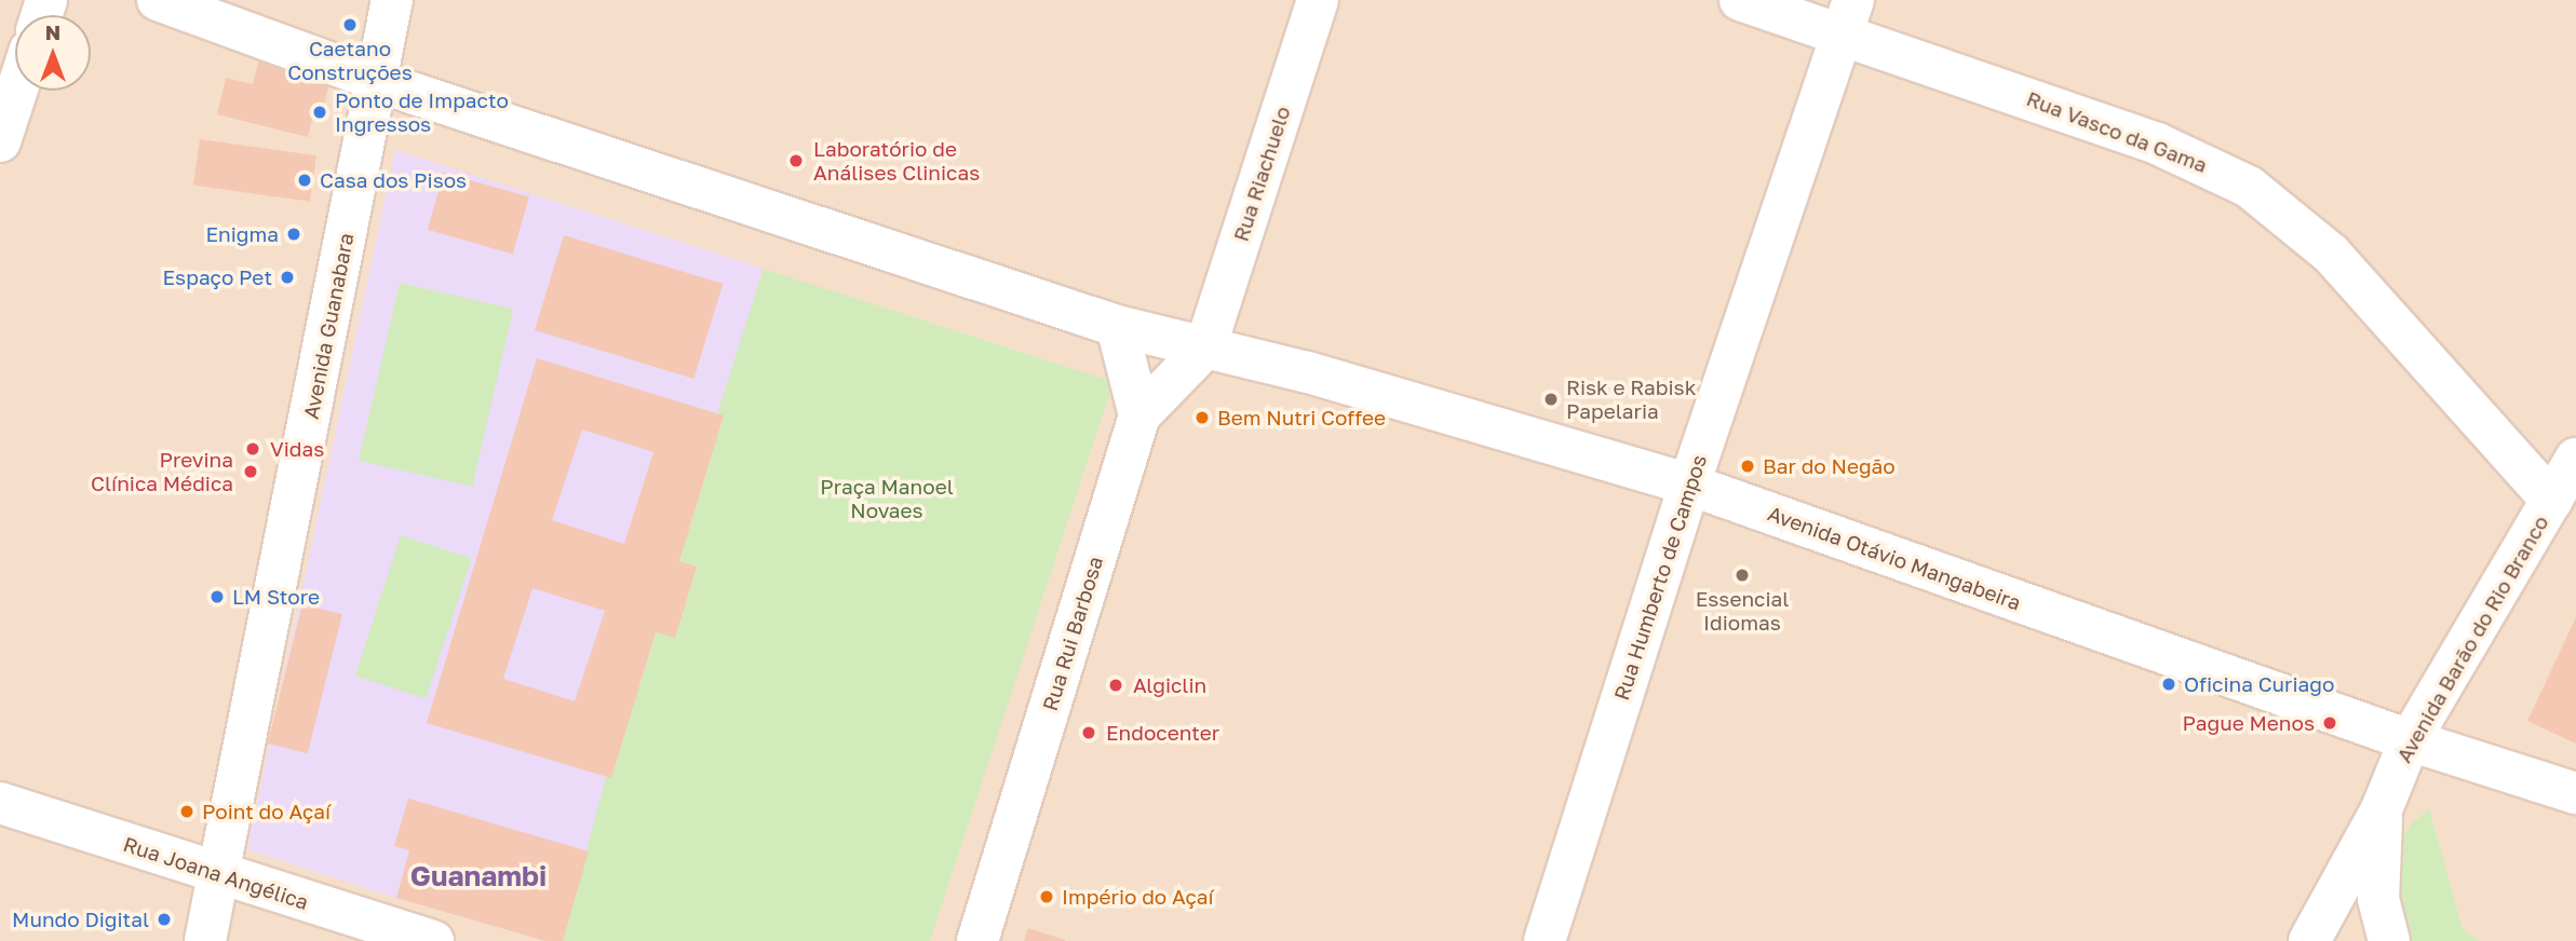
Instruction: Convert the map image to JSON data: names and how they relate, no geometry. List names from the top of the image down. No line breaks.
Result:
{"streets":{"main road":["Rua Vasco da Gama","Rua Riachuelo","Avenida Guanabara","Avenida Otávio Mangabeira","Rua Humberto de Campos","Rua Rui Barbosa","Avenida Barão do Rio Branco","Rua Joana Angélica"]},"crossings":[["Rua Vasco da Gama","Rua Humberto de Campos"],["Rua Vasco da Gama","Avenida Barão do Rio Branco"],["Rua Riachuelo","Avenida Otávio Mangabeira"],["Rua Riachuelo","Rua Rui Barbosa"],["Avenida Guanabara","Rua Joana Angélica"],["Avenida Otávio Mangabeira","Rua Humberto de Campos"],["Avenida Otávio Mangabeira","Rua Rui Barbosa"],["Avenida Otávio Mangabeira","Avenida Barão do Rio Branco"]],"districts":["Guanambi"],"parks":["Praça Manoel Novaes"],"places":["Caetano Construções","Ponto de Impacto Ingressos","Laboratório de Análises Clinicas","Casa dos Pisos","Enigma","Espaço Pet","Risk e Rabisk Papelaria","Bem Nutri Coffee","Vidas","Bar do Negão","Previna Clínica Médica","Essencial Idiomas","LM Store","Oficina Curiago","Algiclin","Pague Menos","Endocenter","Point do Açaí","Império do Açaí","Mundo Digital"],"north":"top"}
